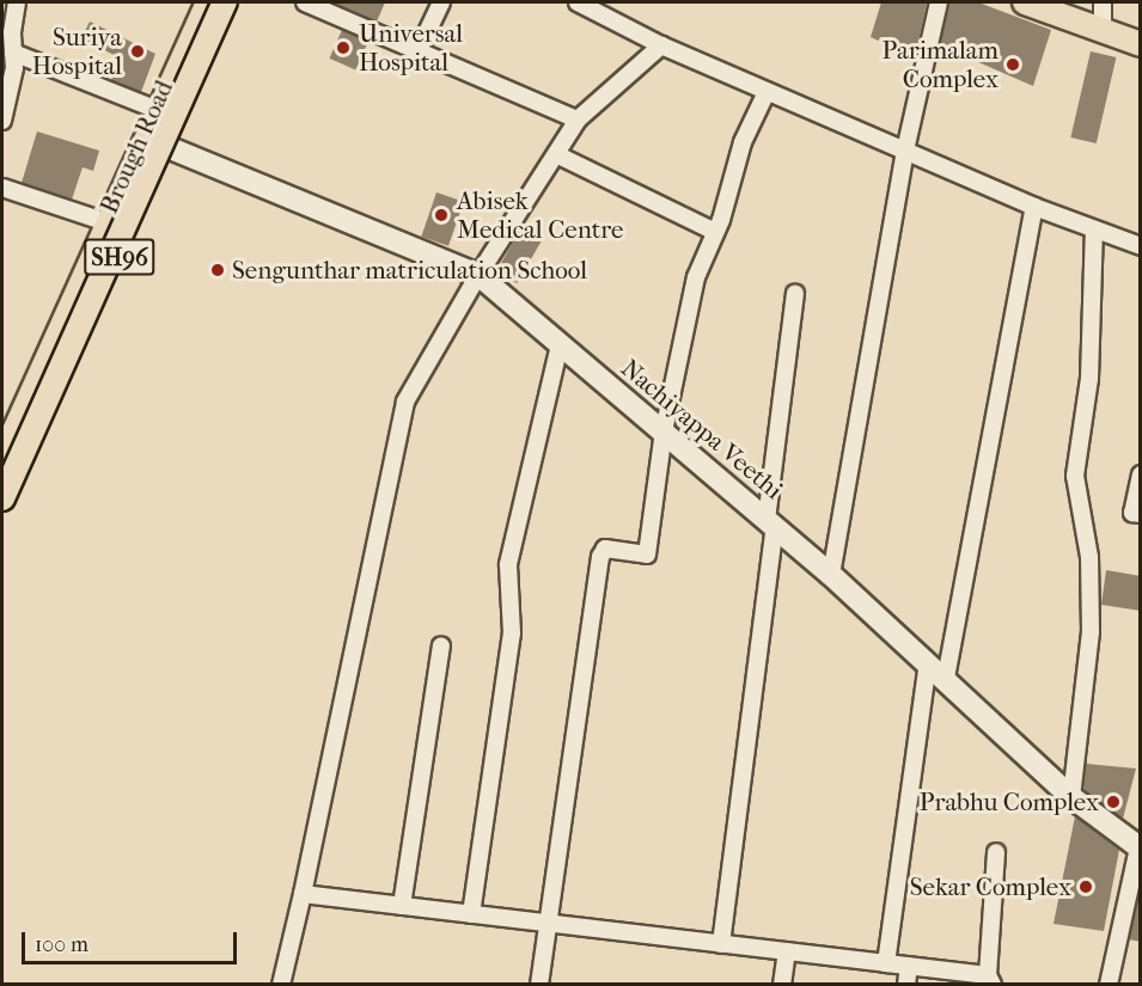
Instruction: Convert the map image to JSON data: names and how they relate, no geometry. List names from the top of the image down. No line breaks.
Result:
{"streets":{"main road":["Brough Road","SH96"],"street":["Nachiyappa Veethi"]},"crossings":[["Brough Road","Nachiyappa Veethi"]],"places":["Universal Hospital","Suriya Hospital","Parimalam Complex","Abisek Medical Centre","Sengunthar matriculation School","Prabhu Complex","Sekar Complex"],"scale_bar":"100 m"}
